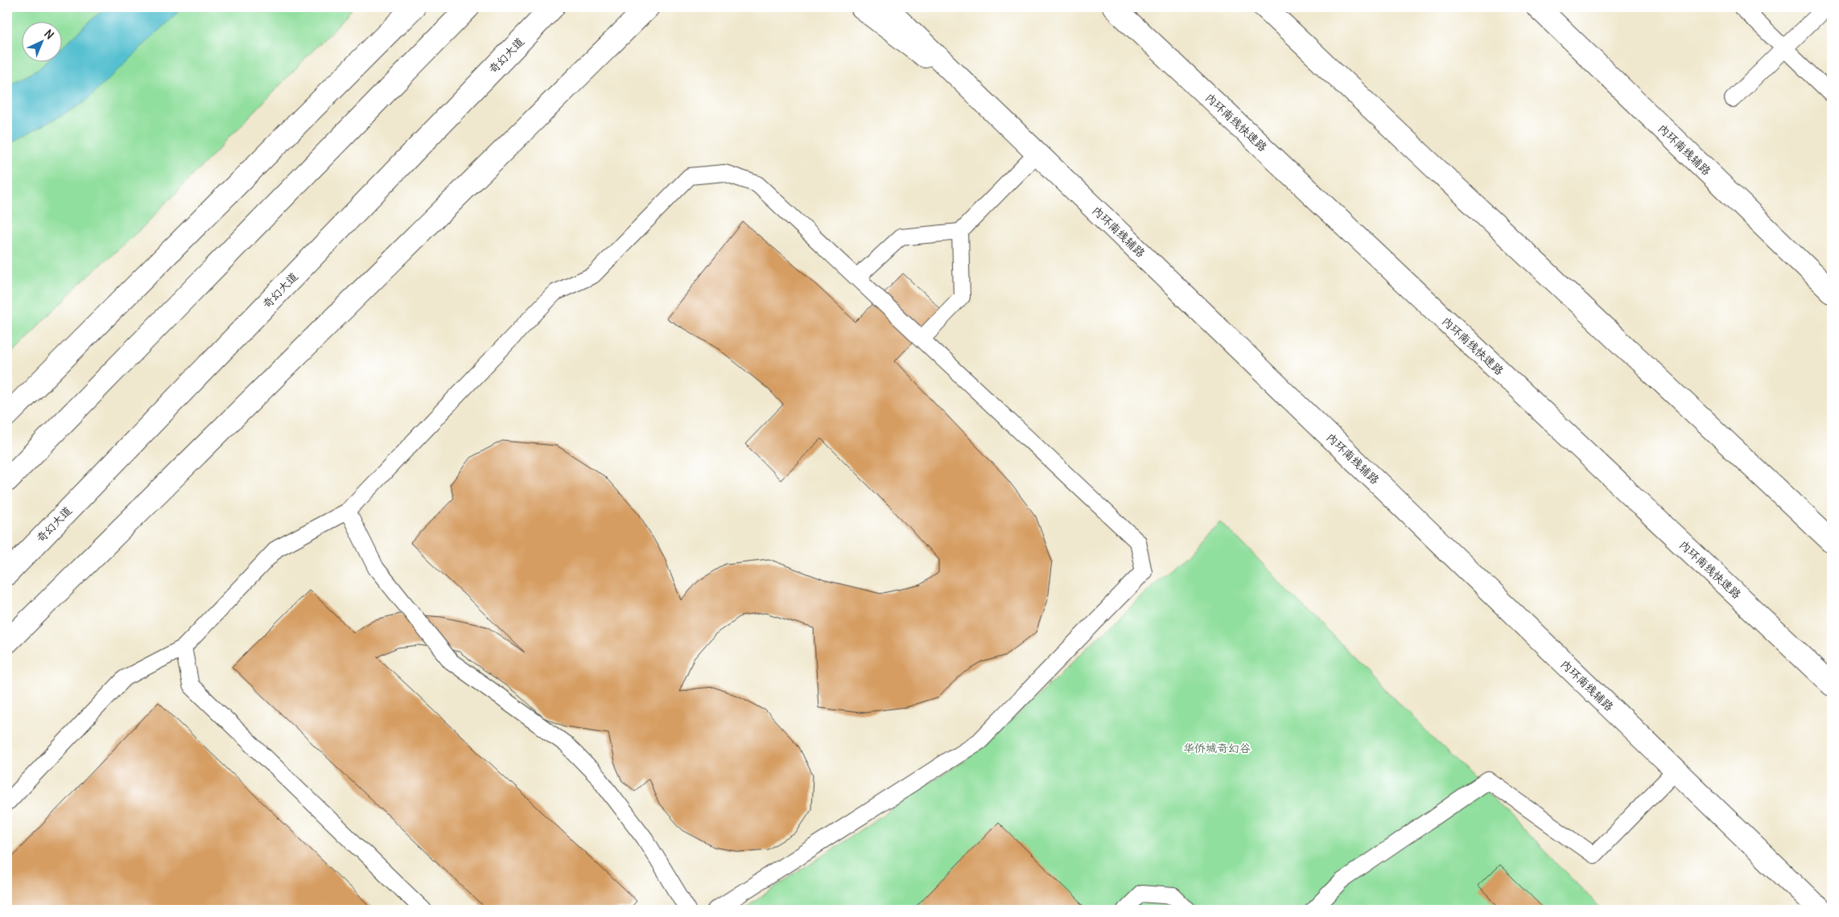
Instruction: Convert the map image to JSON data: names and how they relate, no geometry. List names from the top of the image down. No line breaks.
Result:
{"streets":{"main road":["奇幻大道","内环南线快速路","内环南线辅路"]},"parks":["华侨城奇幻谷"],"north":"top right"}
